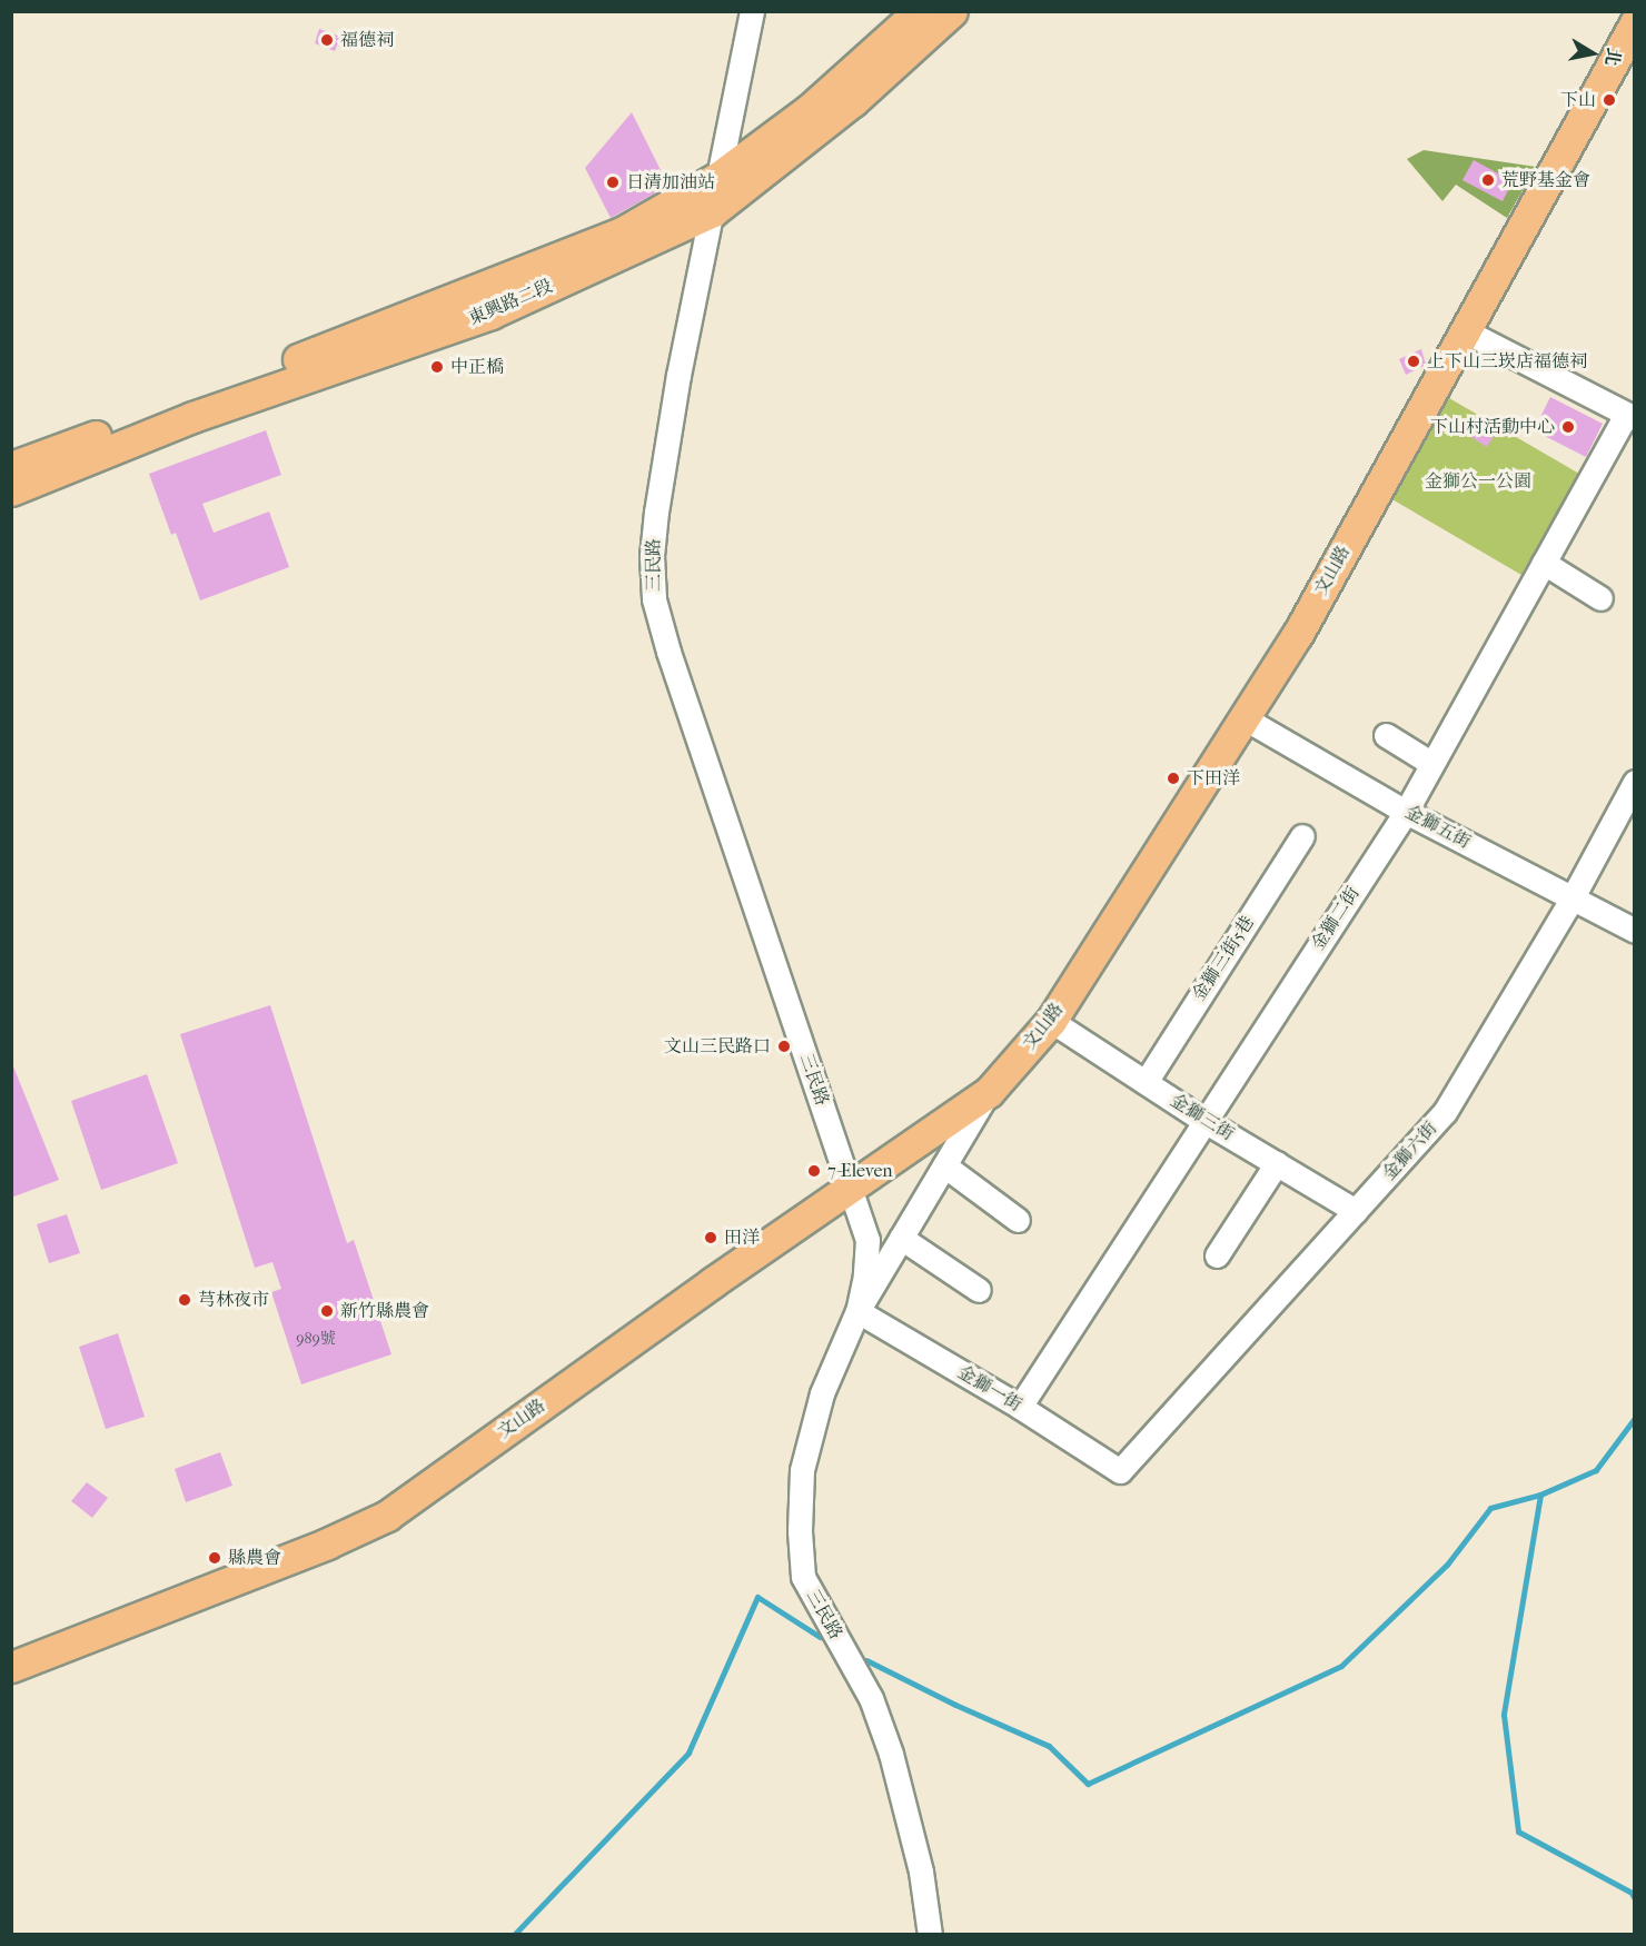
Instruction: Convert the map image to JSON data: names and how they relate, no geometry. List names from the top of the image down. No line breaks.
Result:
{"streets":{"main road":["東興路二段","文山路"],"street":["三民路","金獅五街","金獅二街","金獅三街5巷","金獅三街","金獅六街","金獅一街"]},"crossings":[["東興路二段","三民路"],["三民路","文山路"],["三民路","金獅一街"],["文山路","金獅五街"],["文山路","金獅三街"],["文山路","金獅一街"],["金獅五街","金獅二街"],["金獅五街","金獅六街"],["金獅二街","金獅三街"],["金獅二街","金獅一街"],["金獅三街5巷","金獅三街"],["金獅三街","金獅六街"],["金獅六街","金獅一街"]],"parks":["金獅公一公園"],"places":["福德祠","下山","荒野基金會","日清加油站","上下山三崁店福德祠","中正橋","下山村活動中心","下田洋","文山三民路口","7-Eleven","田洋","芎林夜市","新竹縣農會","縣農會"],"house_numbers":["989號"],"north":"right"}
